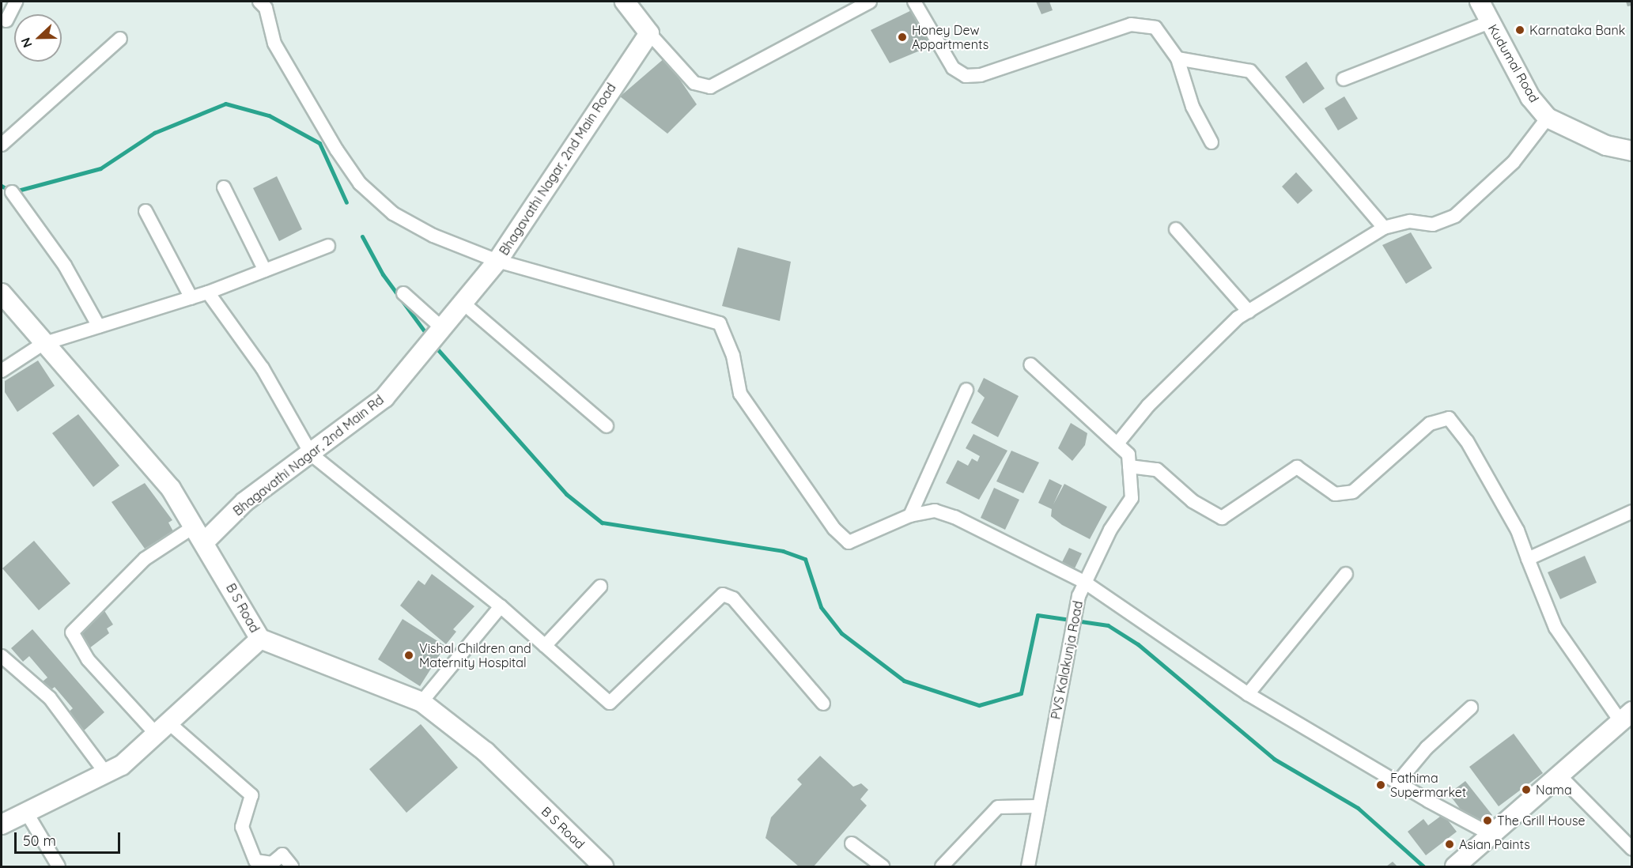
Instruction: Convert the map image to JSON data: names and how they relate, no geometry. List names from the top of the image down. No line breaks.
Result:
{"streets":{"street":["Kudumal Road","Bhagavathi Nagar, 2nd Main Road","Bhagavathi Nagar, 2nd Main Rd","B S Road","PVS Kalakunja Road"]},"crossings":[["Bhagavathi Nagar, 2nd Main Road","Bhagavathi Nagar, 2nd Main Rd"],["Bhagavathi Nagar, 2nd Main Rd","B S Road"]],"places":["Karnataka Bank","Honey Dew Appartments","Vishal Children and Maternity Hospital","Fathima Supermarket","Nama","The Grill House","Asian Paints"],"scale_bar":"50 m","north":"left"}
